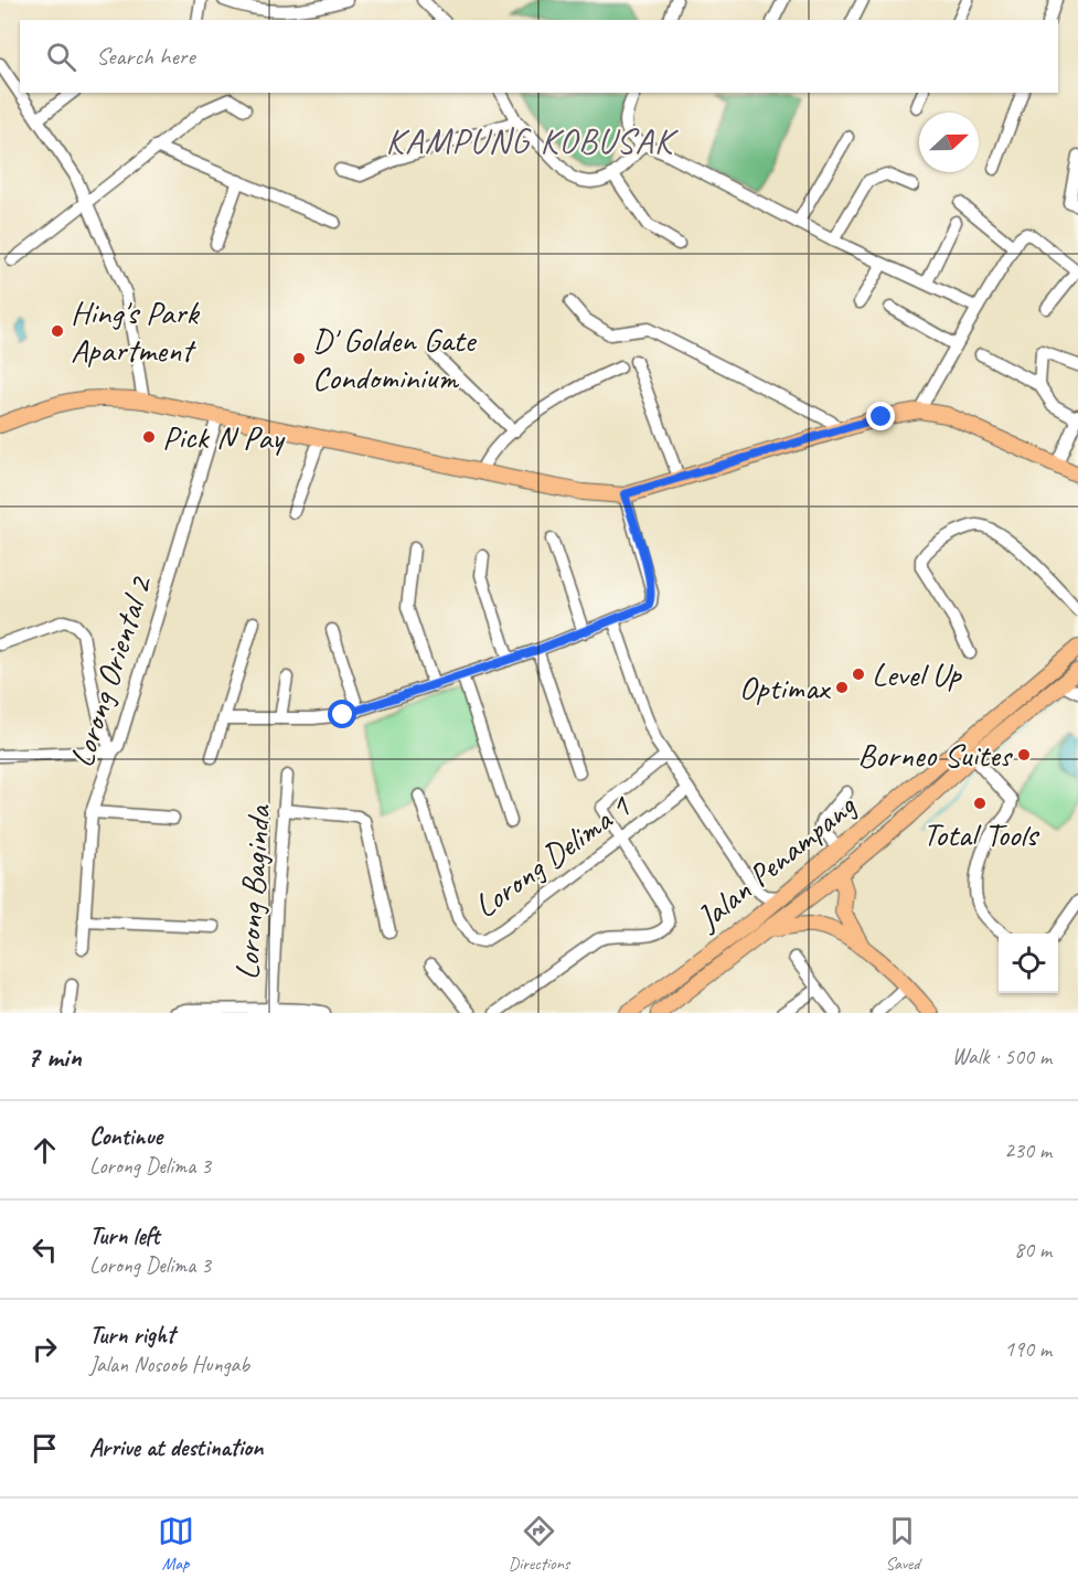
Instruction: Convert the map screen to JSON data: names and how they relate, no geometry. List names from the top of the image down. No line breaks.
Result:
{"streets":{"main road":["Jalan Penampang"],"street":["Lorong Oriental 2","Lorong Delima 1","Lorong Baginda"]},"districts":["KAMPUNG KOBUSAK"],"places":["Hing's Park Apartment","D' Golden Gate Condominium","Pick N Pay","Level Up","Optimax","Borneo Suites","Total Tools"],"north":"right","page":{"search":"Search here","heading":["7 min","Walk · 500 m"],"list":[["Continue","Lorong Delima 3","230 m"],["Turn left","Lorong Delima 3","80 m"],["Turn right","Jalan Nosoob Hungab","190 m"],"Arrive at destination"],"nav":["Map","Directions","Saved"]}}
